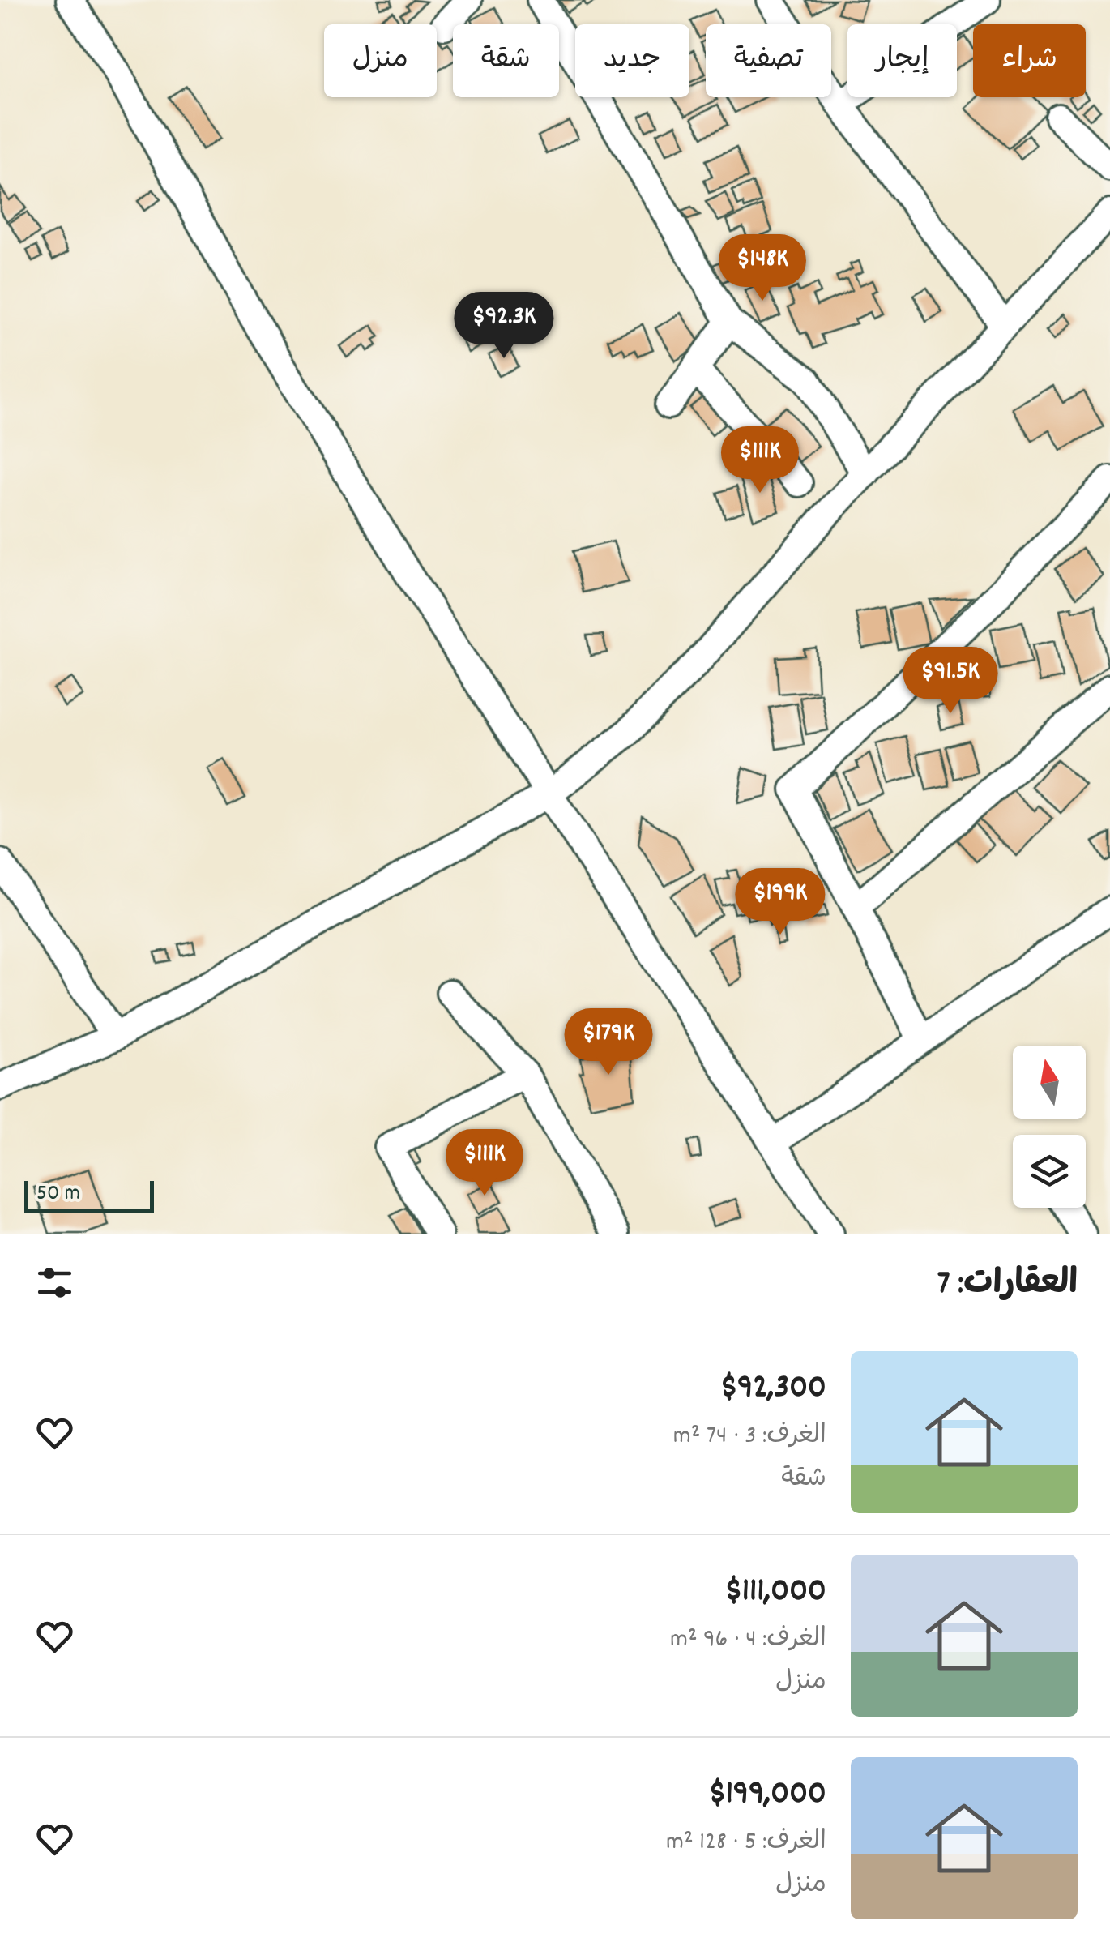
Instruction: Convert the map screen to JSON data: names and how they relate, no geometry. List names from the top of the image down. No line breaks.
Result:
{"scale_bar":"50 m","north":"top","page":{"chip":["شراء","إيجار","تصفية","جديد","شقة","منزل"],"price":["$148K","$92.3K","$111K","$91.5K","$199K","$179K","$111K"],"scale":"50 m","heading":"العقارات: 7","list":[{"name":"$92,300","note":"الغرف: 3 · 74 m² · شقة"},{"name":"$111,000","note":"الغرف: 4 · 96 m² · منزل"},{"name":"$199,000","note":"الغرف: 5 · 128 m² · منزل"}]}}
